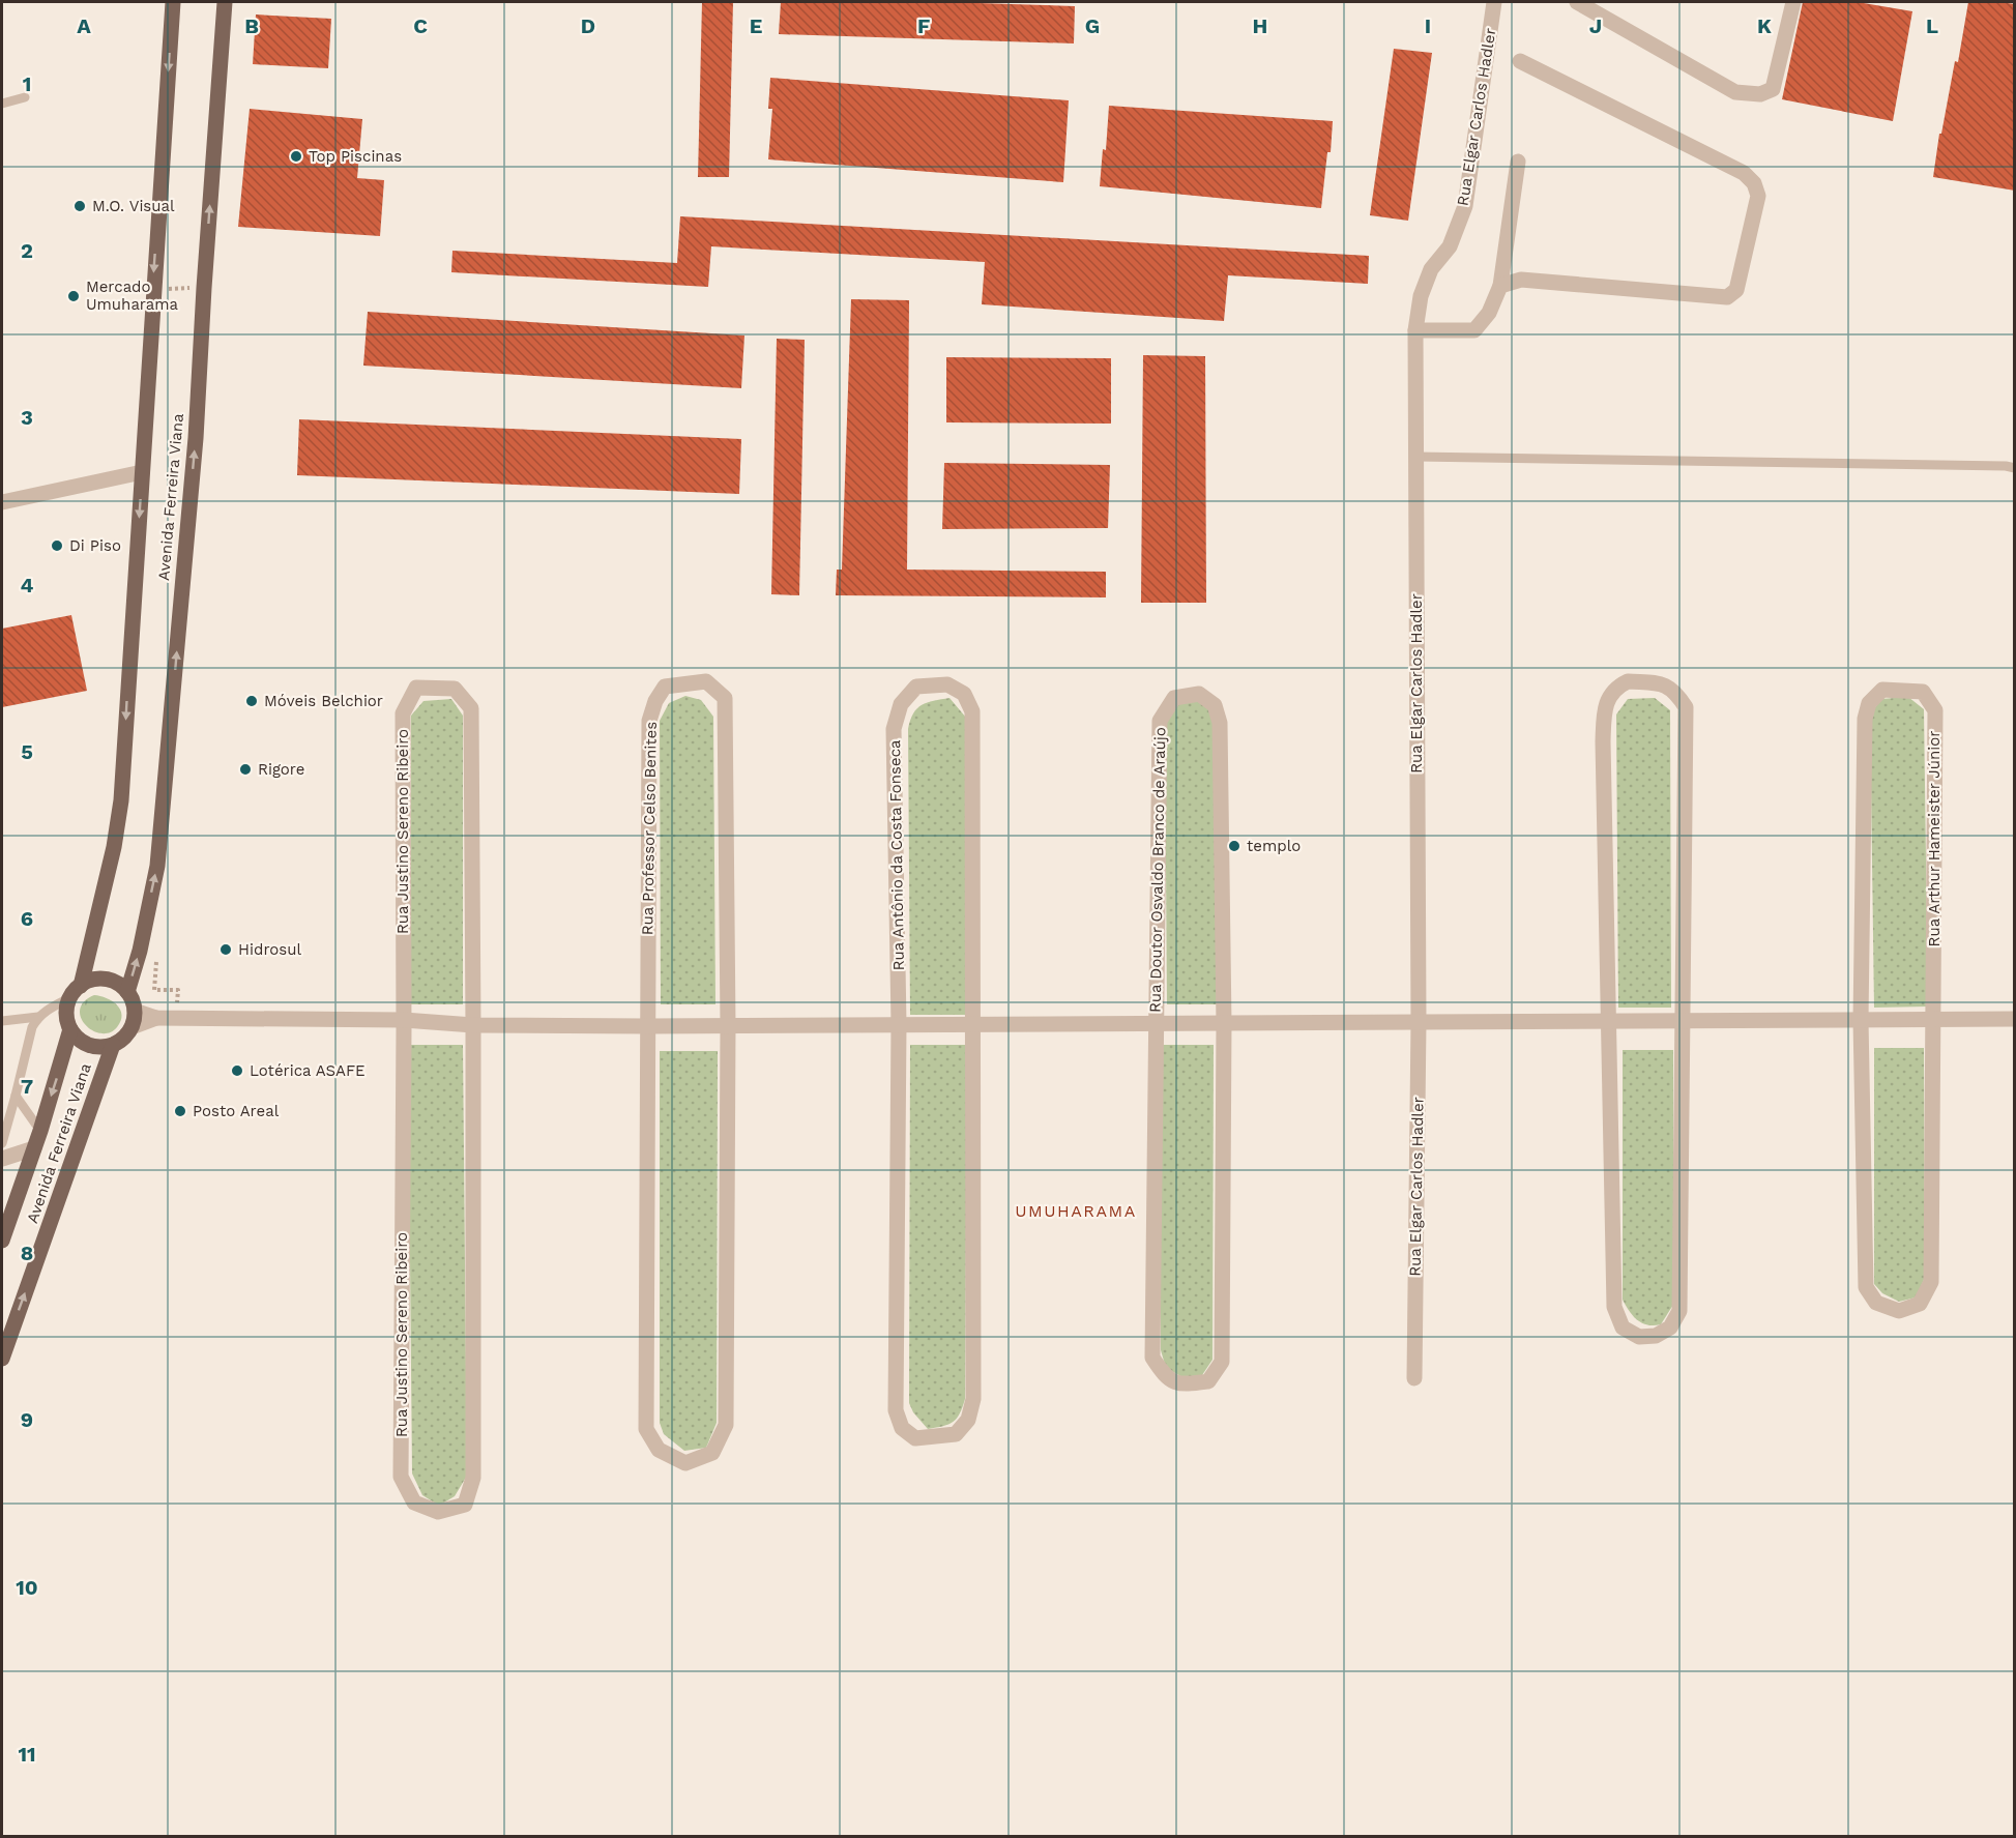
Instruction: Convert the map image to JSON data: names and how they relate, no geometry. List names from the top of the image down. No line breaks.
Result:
{"streets":{"main road":["Avenida Ferreira Viana"],"street":["Rua Elgar Carlos Hadler","Rua Professor Celso Benites","Rua Justino Sereno Ribeiro","Rua Arthur Hameister Júnior","Rua Antônio da Costa Fonseca","Rua Doutor Osvaldo Branco de Araújo"]},"districts":["UMUHARAMA"],"places":["Top Piscinas","M.O. Visual","Mercado Umuharama","Di Piso","Móveis Belchior","Rigore","templo","Hidrosul","Lotérica ASAFE","Posto Areal"],"grid":{"columns":["A","B","C","D","E","F","G","H","I","J","K","L"],"rows":["1","2","3","4","5","6","7","8","9","10","11"]}}
